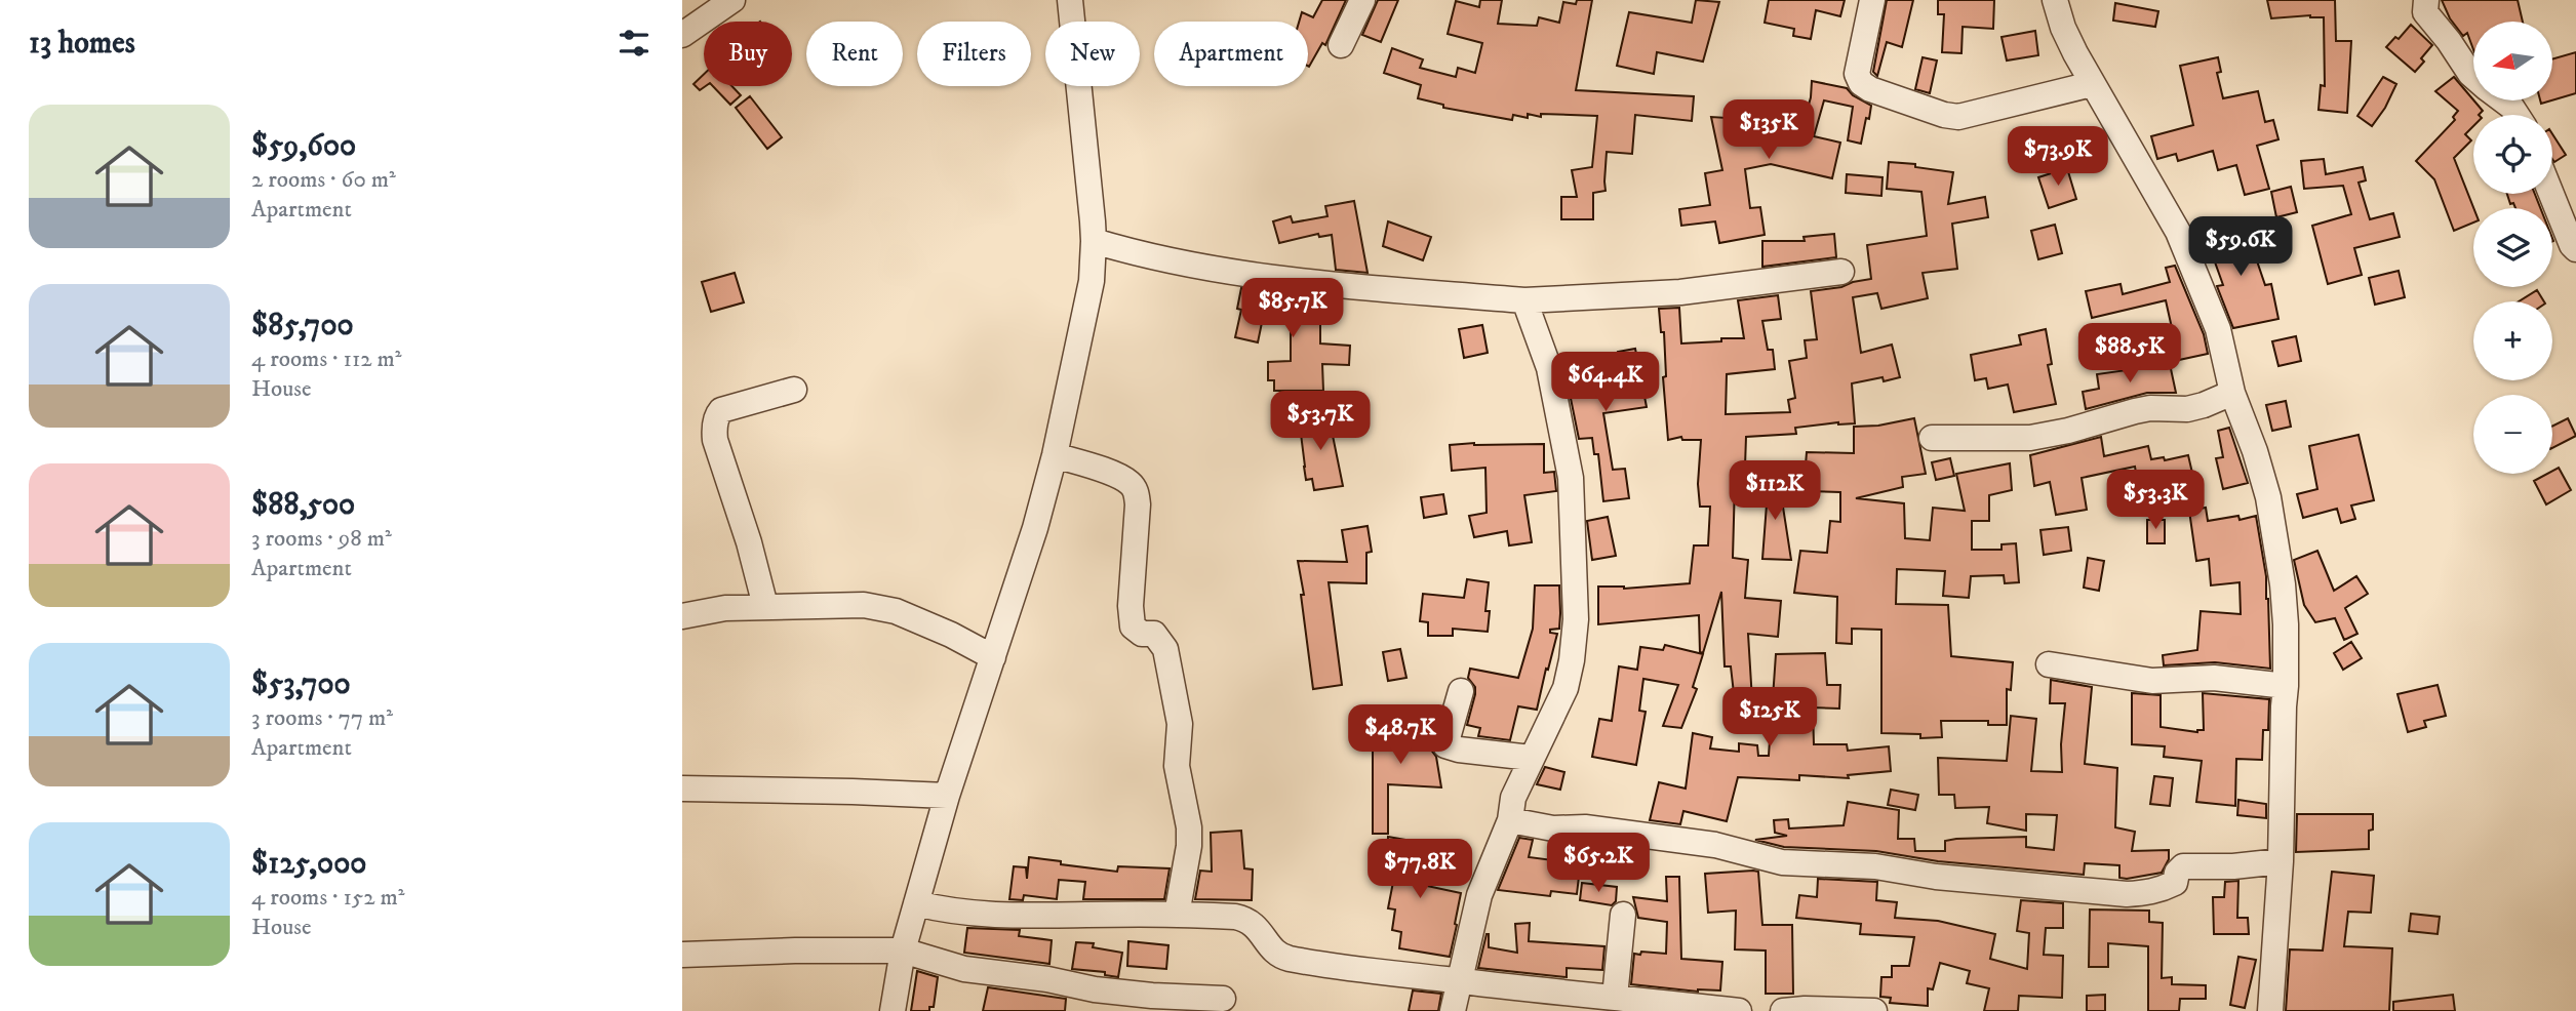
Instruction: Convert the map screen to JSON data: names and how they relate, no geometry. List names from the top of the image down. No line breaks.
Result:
{"north":"left","page":{"heading":"13 homes","map_buttons":["+","−"],"chip":["Buy","Rent","Filters","New","Apartment"],"list":[{"name":"$59,600","note":"2 rooms · 60 m² · Apartment"},{"name":"$85,700","note":"4 rooms · 112 m² · House"},{"name":"$88,500","note":"3 rooms · 98 m² · Apartment"},{"name":"$53,700","note":"3 rooms · 77 m² · Apartment"},{"name":"$125,000","note":"4 rooms · 152 m² · House"}],"price":["$135K","$73.9K","$59.6K","$85.7K","$88.5K","$64.4K","$53.7K","$112K","$53.3K","$125K","$48.7K","$65.2K","$77.8K"]}}
